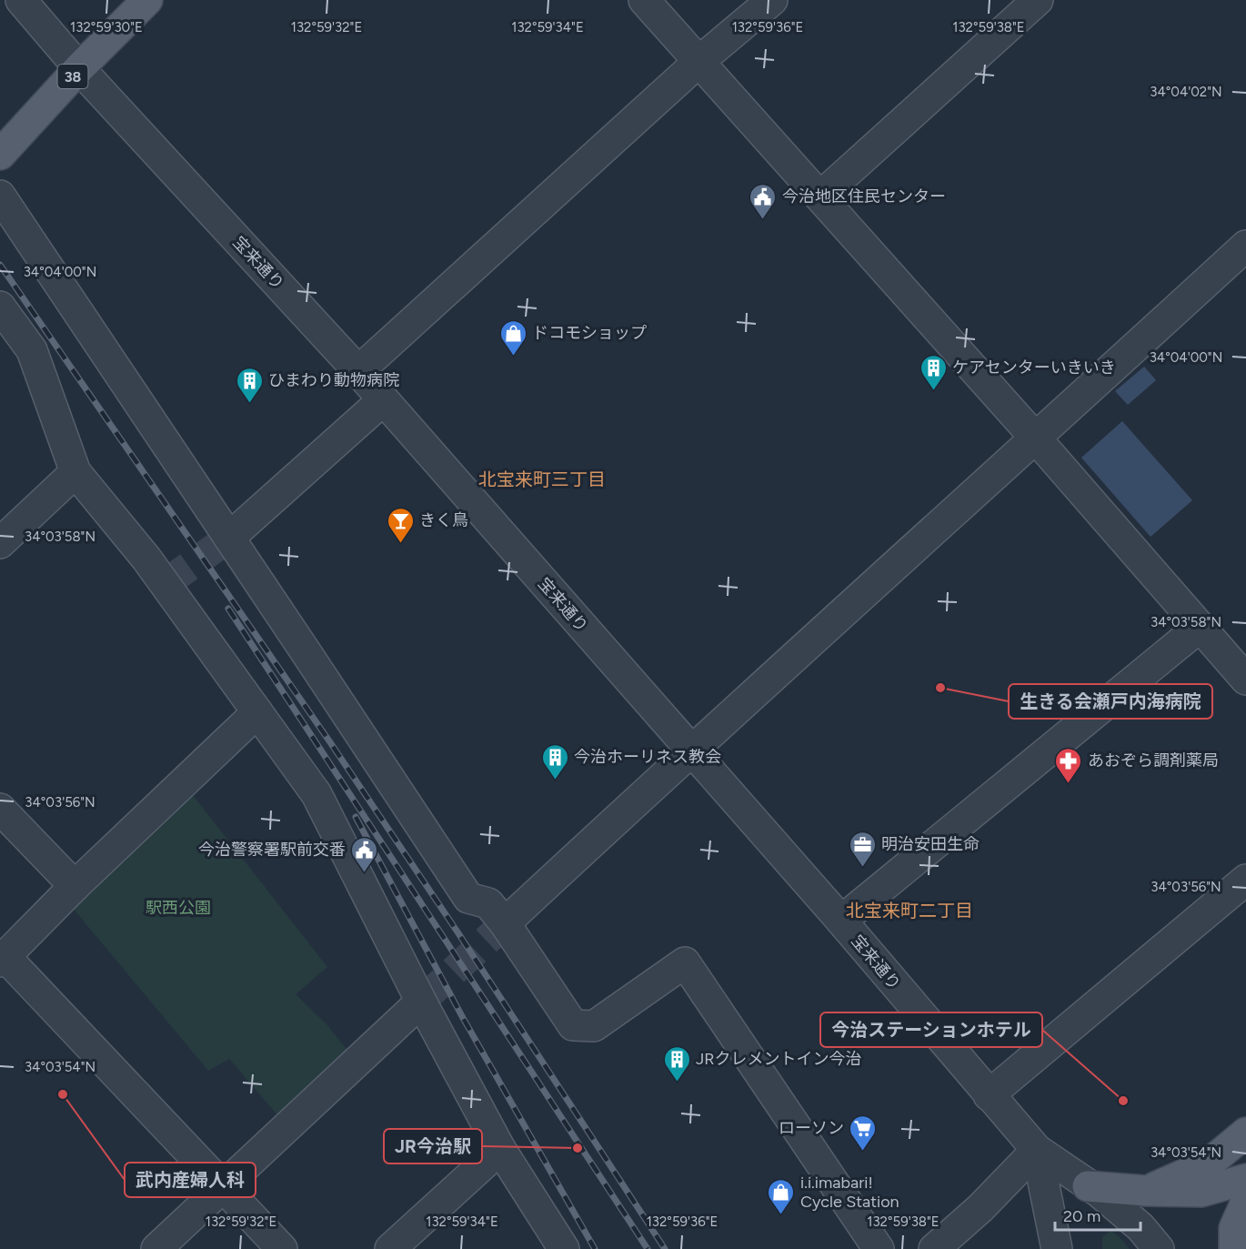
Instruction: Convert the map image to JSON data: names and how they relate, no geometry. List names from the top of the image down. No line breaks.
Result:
{"streets":{"main road":["38"],"street":["宝来通り"]},"crossings":[["38","宝来通り"]],"districts":["北宝来町三丁目","北宝来町二丁目"],"parks":["駅西公園"],"places":{"public building":["今治地区住民センター","今治警察署駅前交番"],"shop":["ドコモショップ","i.i.imabari! Cycle Station"],"building":["ケアセンターいきいき","ひまわり動物病院","今治ホーリネス教会","JRクレメントイン今治"],"bar":["きく鳥"],"other":["生きる会瀬戸内海病院","武内産婦人科","今治ステーションホテル","JR今治駅"],"pharmacy":["あおぞら調剤薬局"],"office":["明治安田生命"],"supermarket":["ローソン"]},"scale_bar":"20 m","coordinates":["132°59'30\"E","132°59'32\"E","132°59'34\"E","132°59'36\"E","132°59'38\"E","34°04'02\"N","34°04'00\"N","34°03'58\"N","34°03'56\"N","34°03'54\"N"]}
